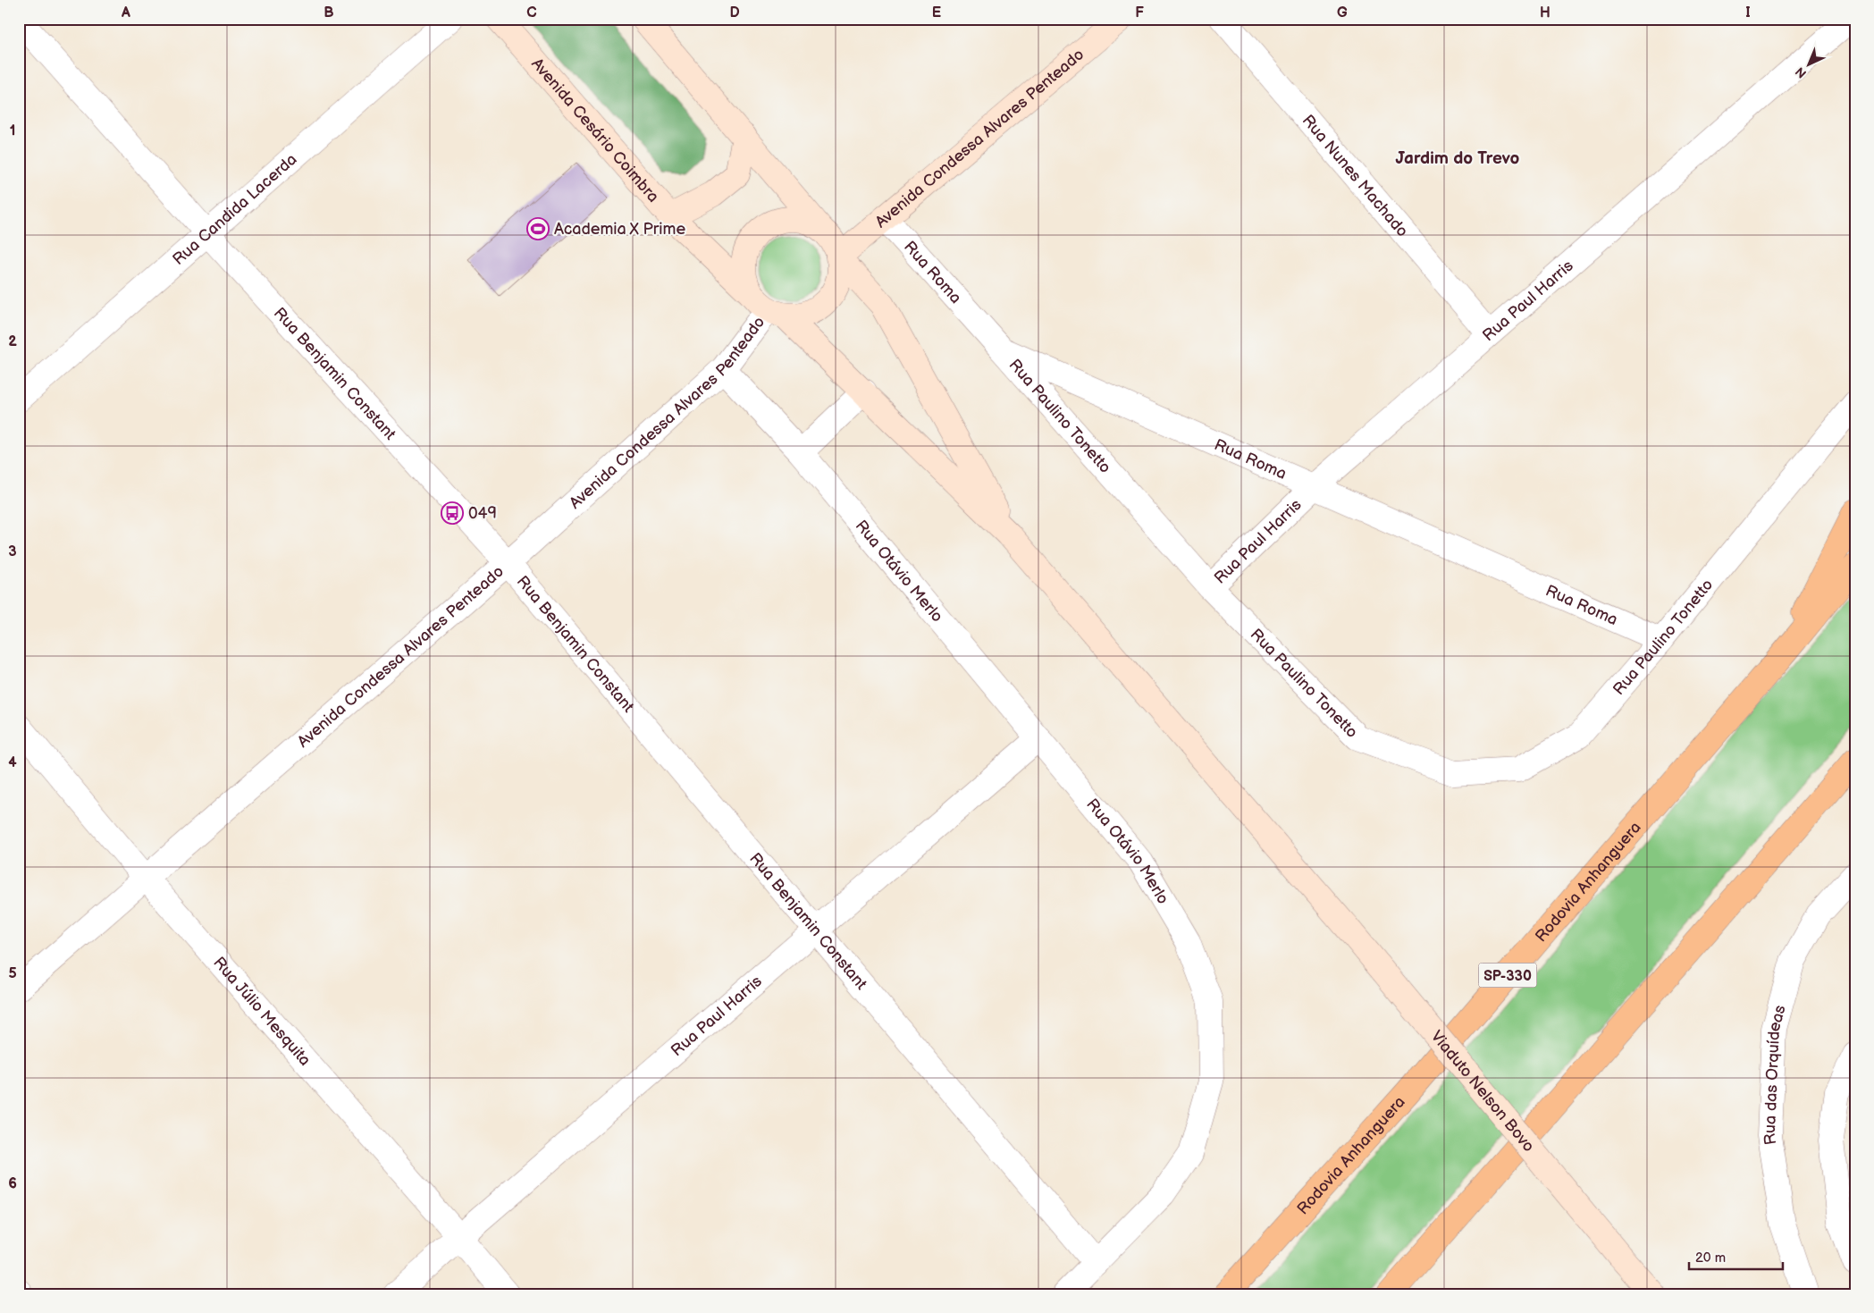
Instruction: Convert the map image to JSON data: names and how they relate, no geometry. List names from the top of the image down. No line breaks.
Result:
{"streets":{"highway":["Rodovia Anhanguera","SP-330"],"street":["Avenida Cesário Coimbra","Avenida Condessa Alvares Penteado","Rua Nunes Machado","Rua Candida Lacerda","Rua Roma","Rua Paul Harris","Rua Benjamin Constant","Rua Paulino Tonetto","Rua Otávio Merlo","Rua Júlio Mesquita","Rua das Orquídeas","Viaduto Nelson Bovo"]},"crossings":[["Avenida Cesário Coimbra","Avenida Condessa Alvares Penteado"],["Avenida Cesário Coimbra","Viaduto Nelson Bovo"],["Avenida Condessa Alvares Penteado","Rua Roma"],["Avenida Condessa Alvares Penteado","Rua Benjamin Constant"],["Avenida Condessa Alvares Penteado","Rua Otávio Merlo"],["Avenida Condessa Alvares Penteado","Rua Júlio Mesquita"],["Rua Nunes Machado","Rua Paul Harris"],["Rua Candida Lacerda","Rua Benjamin Constant"],["Rua Roma","Rua Paul Harris"],["Rua Roma","Rua Paulino Tonetto"],["Rua Paul Harris","Rua Benjamin Constant"],["Rua Paul Harris","Rua Paulino Tonetto"],["Rua Paul Harris","Rua Otávio Merlo"],["Rua Paul Harris","Rua Júlio Mesquita"],["Rua Benjamin Constant","Rua Otávio Merlo"]],"districts":["Jardim do Trevo"],"places":{"sports":["Academia X Prime"],"bus stop":["049"]},"scale_bar":"20 m","north":"bottom left","grid":{"columns":["A","B","C","D","E","F","G","H","I"],"rows":["1","2","3","4","5","6"]}}
